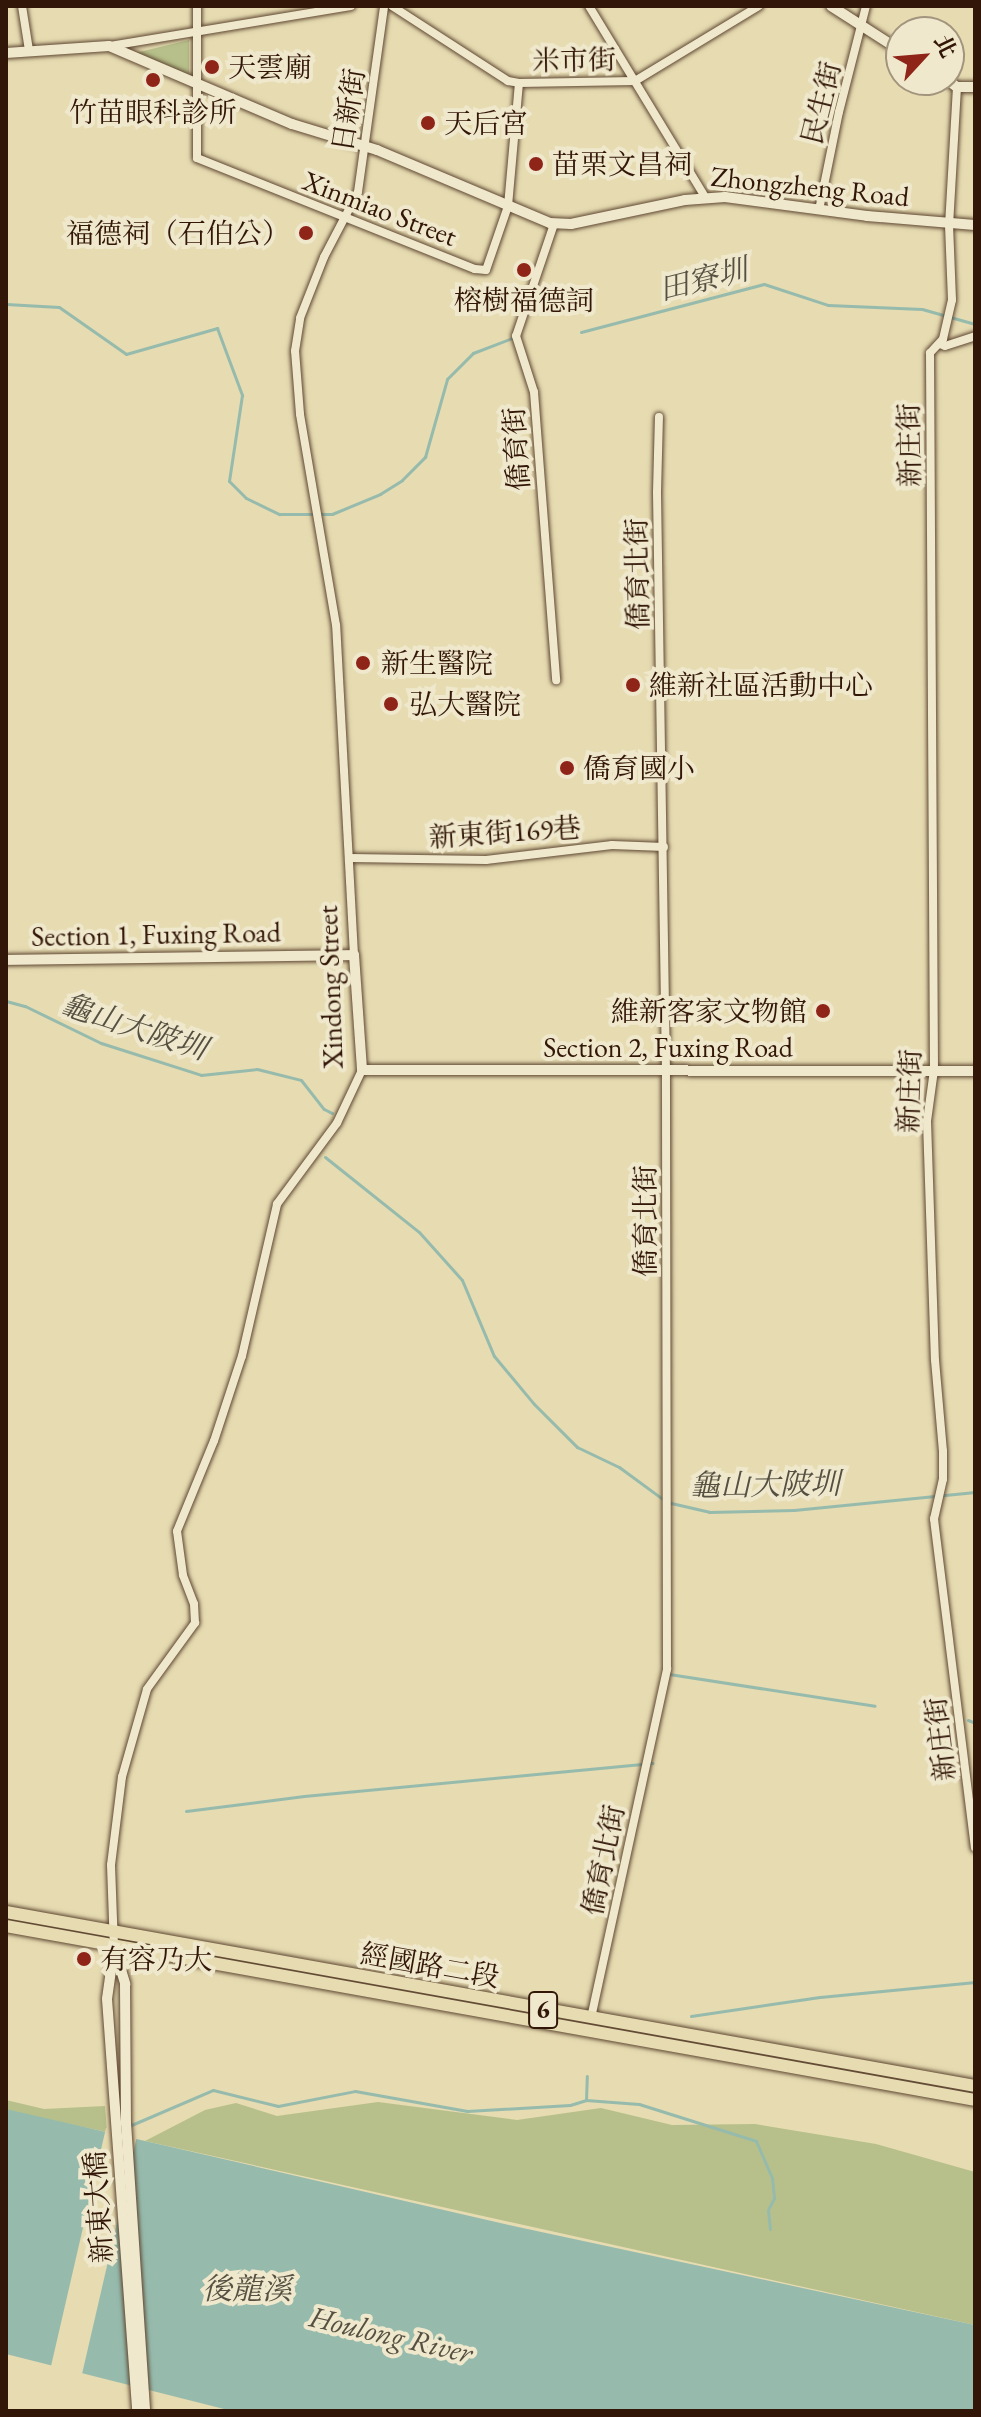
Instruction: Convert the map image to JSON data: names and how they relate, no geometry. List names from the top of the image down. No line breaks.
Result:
{"streets":{"main road":["經國路二段","6"],"street":["米市街","民生街","日新街","Zhongzheng Road","Xinmiao Street","新庄街","僑育街","僑育北街","新東街169巷","Section 1, Fuxing Road","Xindong Street","Section 2, Fuxing Road","新東大橋"]},"crossings":[["民生街","Zhongzheng Road"],["日新街","Zhongzheng Road"],["日新街","Xinmiao Street"],["日新街","Xindong Street"],["Zhongzheng Road","Xinmiao Street"],["Zhongzheng Road","新庄街"],["Zhongzheng Road","僑育街"],["Xinmiao Street","Xindong Street"],["新庄街","Section 2, Fuxing Road"],["僑育北街","新東街169巷"],["僑育北街","Section 2, Fuxing Road"],["僑育北街","經國路二段"],["新東街169巷","Xindong Street"],["Section 1, Fuxing Road","Xindong Street"],["Xindong Street","Section 2, Fuxing Road"],["Xindong Street","經國路二段"],["Xindong Street","6"],["Xindong Street","新東大橋"],["經國路二段","6"],["經國路二段","新東大橋"],["6","新東大橋"]],"water":["田寮圳","龜山大陂圳","後龍溪","Houlong River"],"places":["天雲廟","竹苗眼科診所","天后宮","苗栗文昌祠","福德祠（石伯公）","榕樹福德詞","新生醫院","維新社區活動中心","弘大醫院","僑育國小","維新客家文物館","有容乃大"],"north":"top right"}
